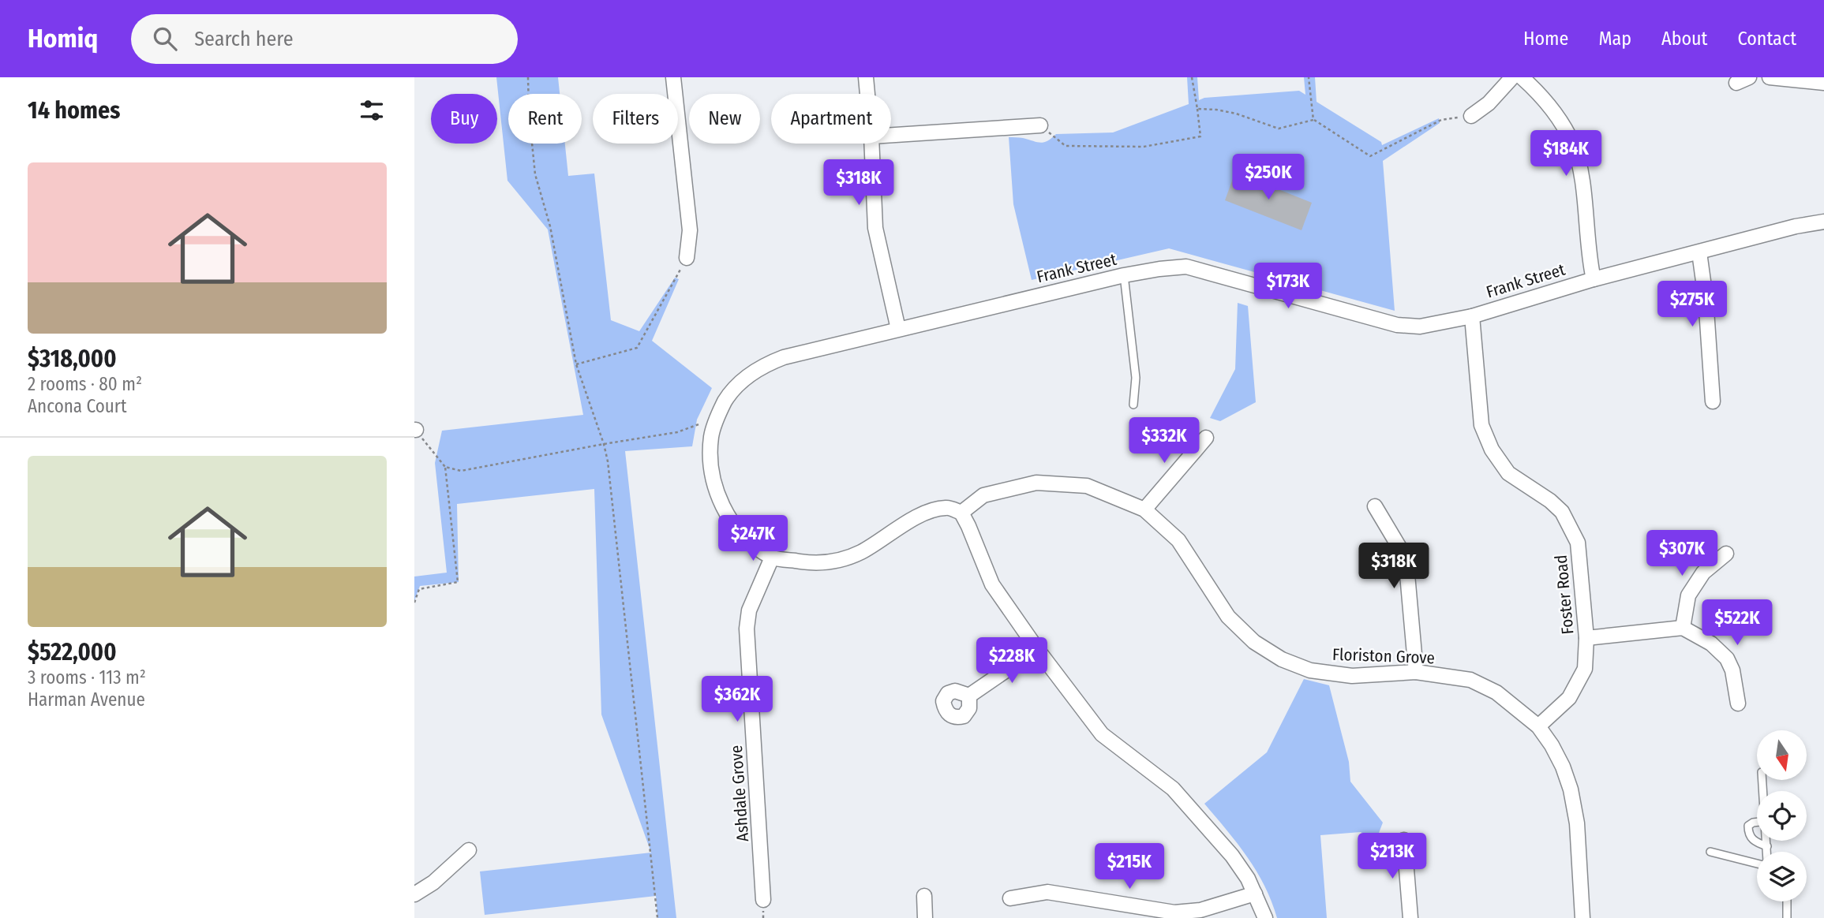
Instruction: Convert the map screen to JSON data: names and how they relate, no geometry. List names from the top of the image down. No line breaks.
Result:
{"streets":{"street":["Frank Street","Foster Road","Floriston Grove","Ashdale Grove"]},"crossings":[["Frank Street","Foster Road"],["Frank Street","Floriston Grove"],["Frank Street","Ashdale Grove"],["Foster Road","Floriston Grove"]],"north":"bottom","page":{"header":"Homiq","search":"Search here","nav":["Home","Map","About","Contact"],"heading":"14 homes","chip":["Buy","Rent","Filters","New","Apartment"],"price":["$184K","$250K","$318K","$173K","$275K","$332K","$247K","$307K","$318K","$522K","$228K","$362K","$213K","$215K"],"list":[{"name":"$318,000","note":"2 rooms · 80 m² · Ancona Court"},{"name":"$522,000","note":"3 rooms · 113 m² · Harman Avenue"}]}}
